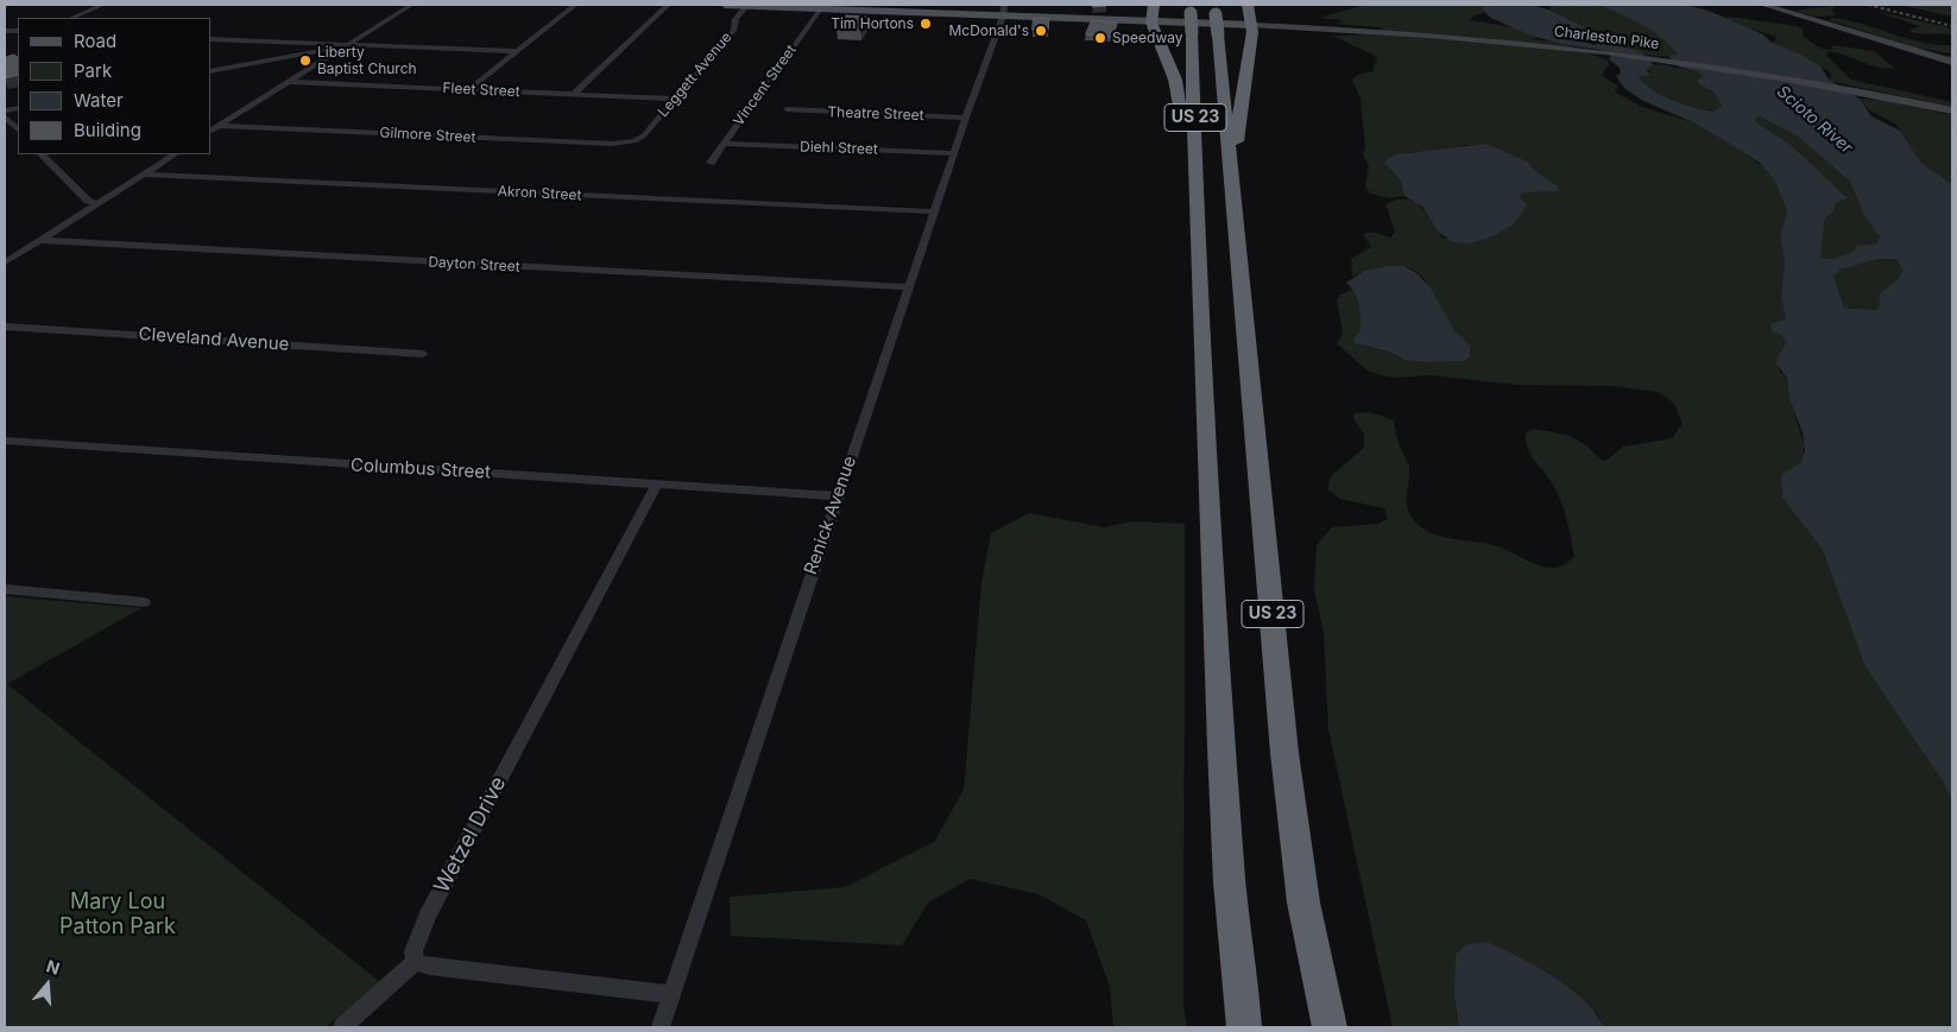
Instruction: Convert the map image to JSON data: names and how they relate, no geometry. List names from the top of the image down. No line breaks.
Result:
{"streets":{"highway":["US 23"],"street":["Charleston Pike","Leggett Avenue","Vincent Street","Fleet Street","Theatre Street","Gilmore Street","Diehl Street","Akron Street","Dayton Street","Cleveland Avenue","Columbus Street","Renick Avenue","Wetzel Drive"]},"crossings":[["Leggett Avenue","Fleet Street"],["Leggett Avenue","Gilmore Street"],["Vincent Street","Diehl Street"],["Theatre Street","Renick Avenue"],["Diehl Street","Renick Avenue"],["Akron Street","Renick Avenue"],["Dayton Street","Renick Avenue"],["Columbus Street","Renick Avenue"],["Columbus Street","Wetzel Drive"]],"water":["Scioto River"],"parks":["Mary Lou Patton Park"],"places":["Tim Hortons","McDonald's","Speedway","Liberty Baptist Church"],"legend":["Road","Park","Water","Building"],"north":"top"}
